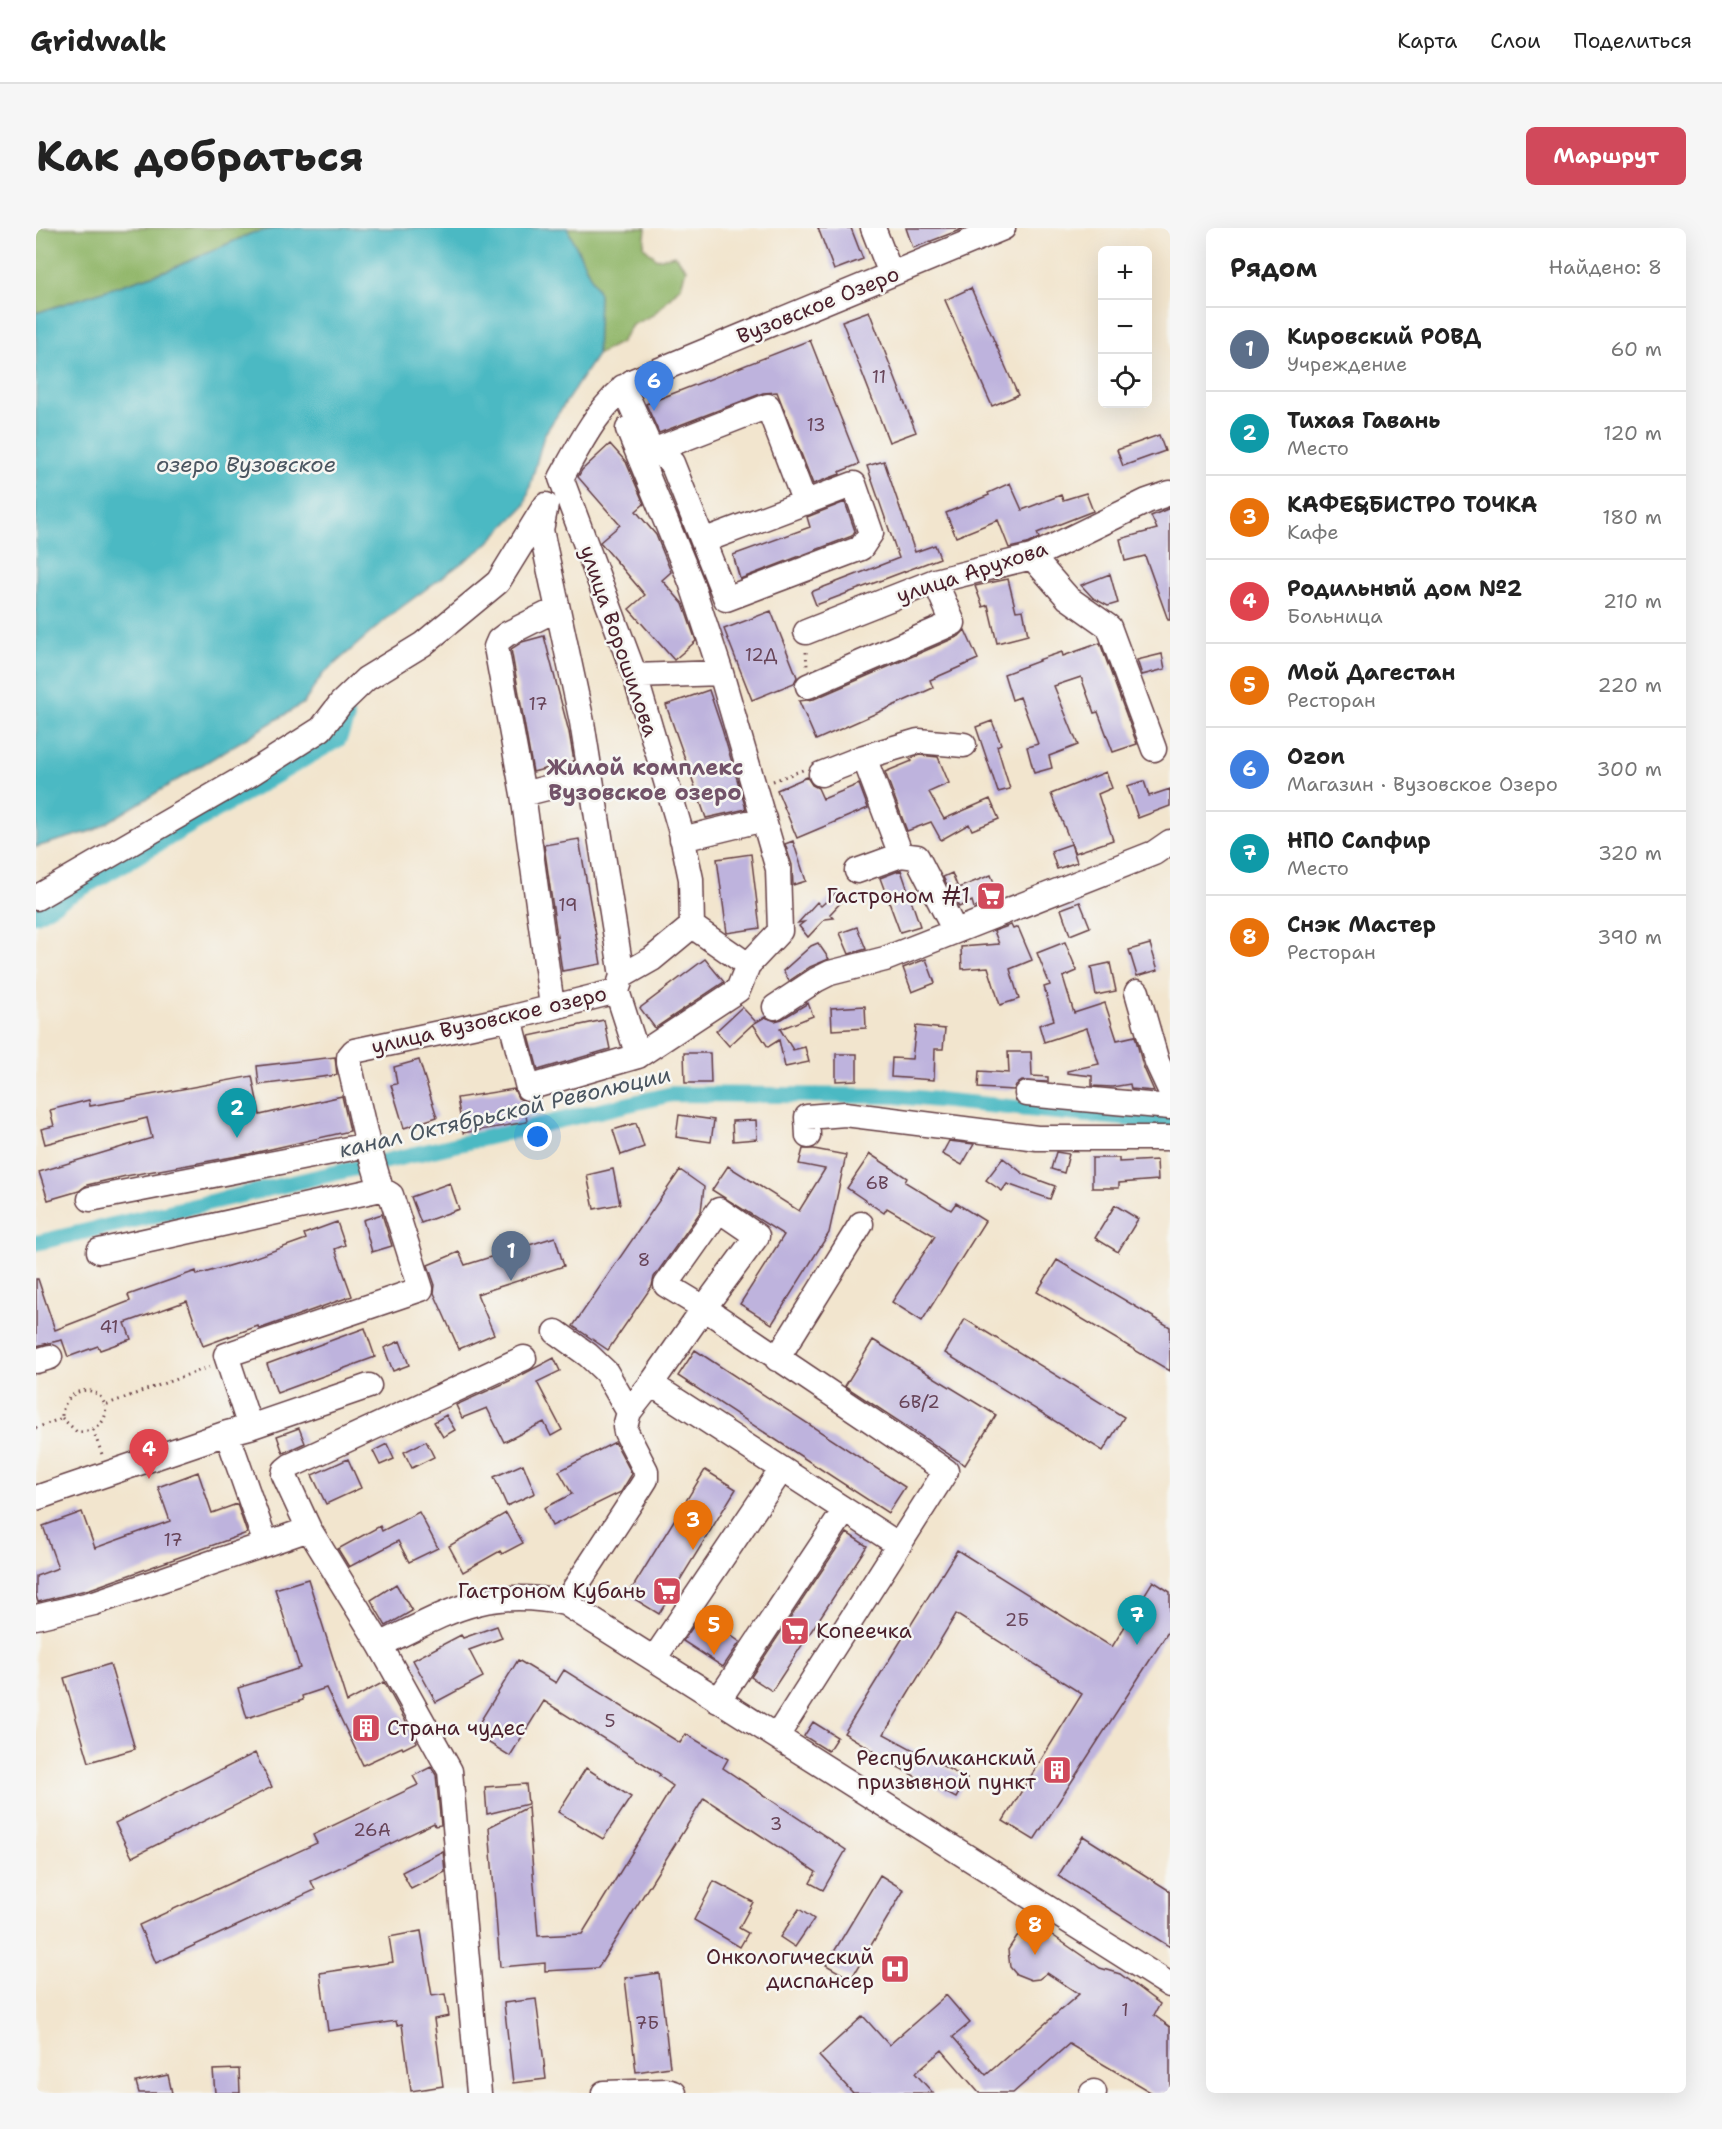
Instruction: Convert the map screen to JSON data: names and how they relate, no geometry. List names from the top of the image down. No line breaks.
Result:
{"streets":{"street":["Вузовское Озеро","улица Арухова","улица Ворошилова","улица Вузовское озеро"]},"districts":["Жилой комплекс Вузовское озеро"],"water":["озеро Вузовское","канал Октябрьской Революции"],"places":{"supermarket":["Гастроном #1","Гастроном Кубань","Копеечка"],"building":["Страна чудес","Республиканский призывной пункт"],"hospital":["Онкологический диспансер"]},"house_numbers":["11","13","12Д","17","19","6В","8","41","6В/2","17","2Б","5","3","26А","1","7Б"],"page":{"header":"Gridwalk","nav":["Карта","Слои","Поделиться"],"buttons":"Маршрут","title":"Как добраться","heading":["Рядом","Найдено: 8"],"map_buttons":["+","−"],"list":[{"mark":"1","name":"Кировский РОВД","note":"Учреждение","value":"60 m"},{"mark":"2","name":"Тихая Гавань","note":"Место","value":"120 m"},{"mark":"3","name":"КАФЕ&БИСТРО ТОЧКА","note":"Кафе","value":"180 m"},{"mark":"4","name":"Родильный дом №2","note":"Больница","value":"210 m"},{"mark":"5","name":"Мой Дагестан","note":"Ресторан","value":"220 m"},{"mark":"6","name":"Ozon","note":"Магазин · Вузовское Озеро","value":"300 m"},{"mark":"7","name":"НПО Сапфир","note":"Место","value":"320 m"},{"mark":"8","name":"Снэк Мастер","note":"Ресторан","value":"390 m"}],"pins":["6","2","1","4","3","7","5","8"]}}
